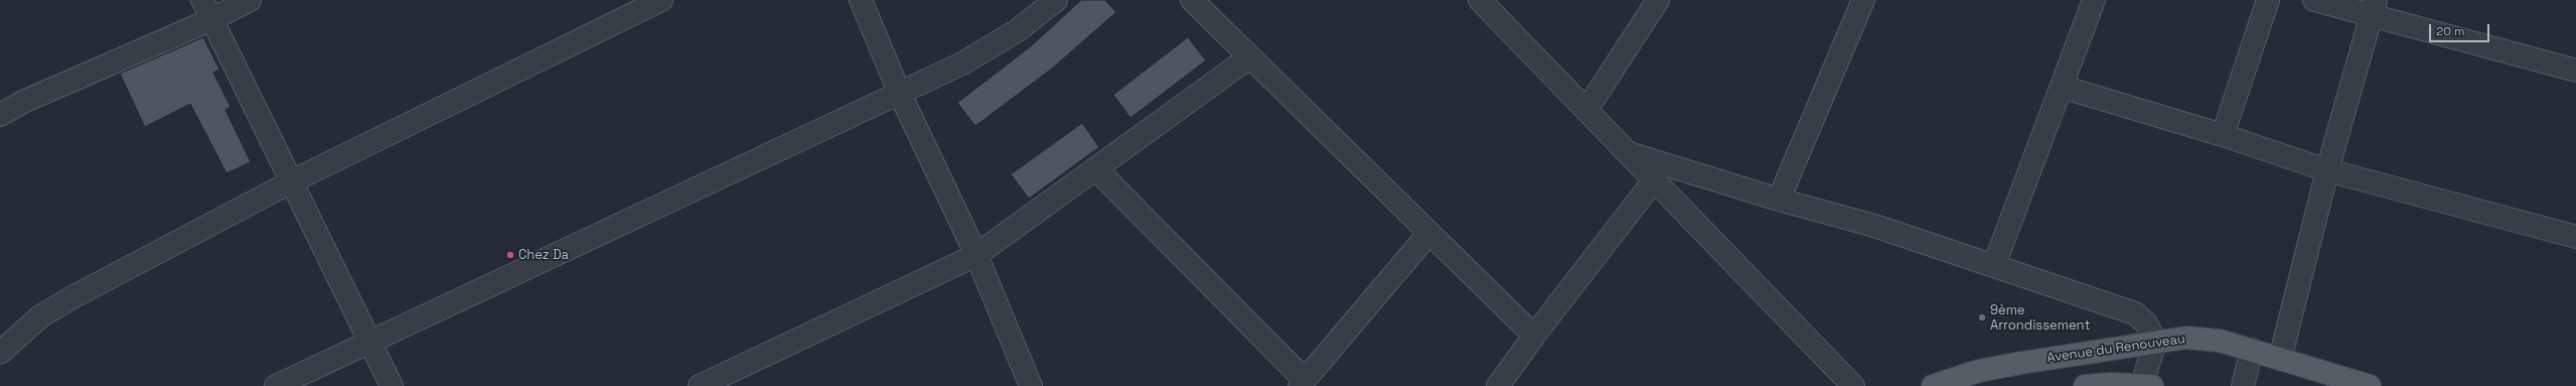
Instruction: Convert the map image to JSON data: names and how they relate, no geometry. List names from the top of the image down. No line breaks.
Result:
{"streets":{"main road":["Avenue du Renouveau"]},"places":["Chez Da","9ème Arrondissement"],"scale_bar":"20 m"}
